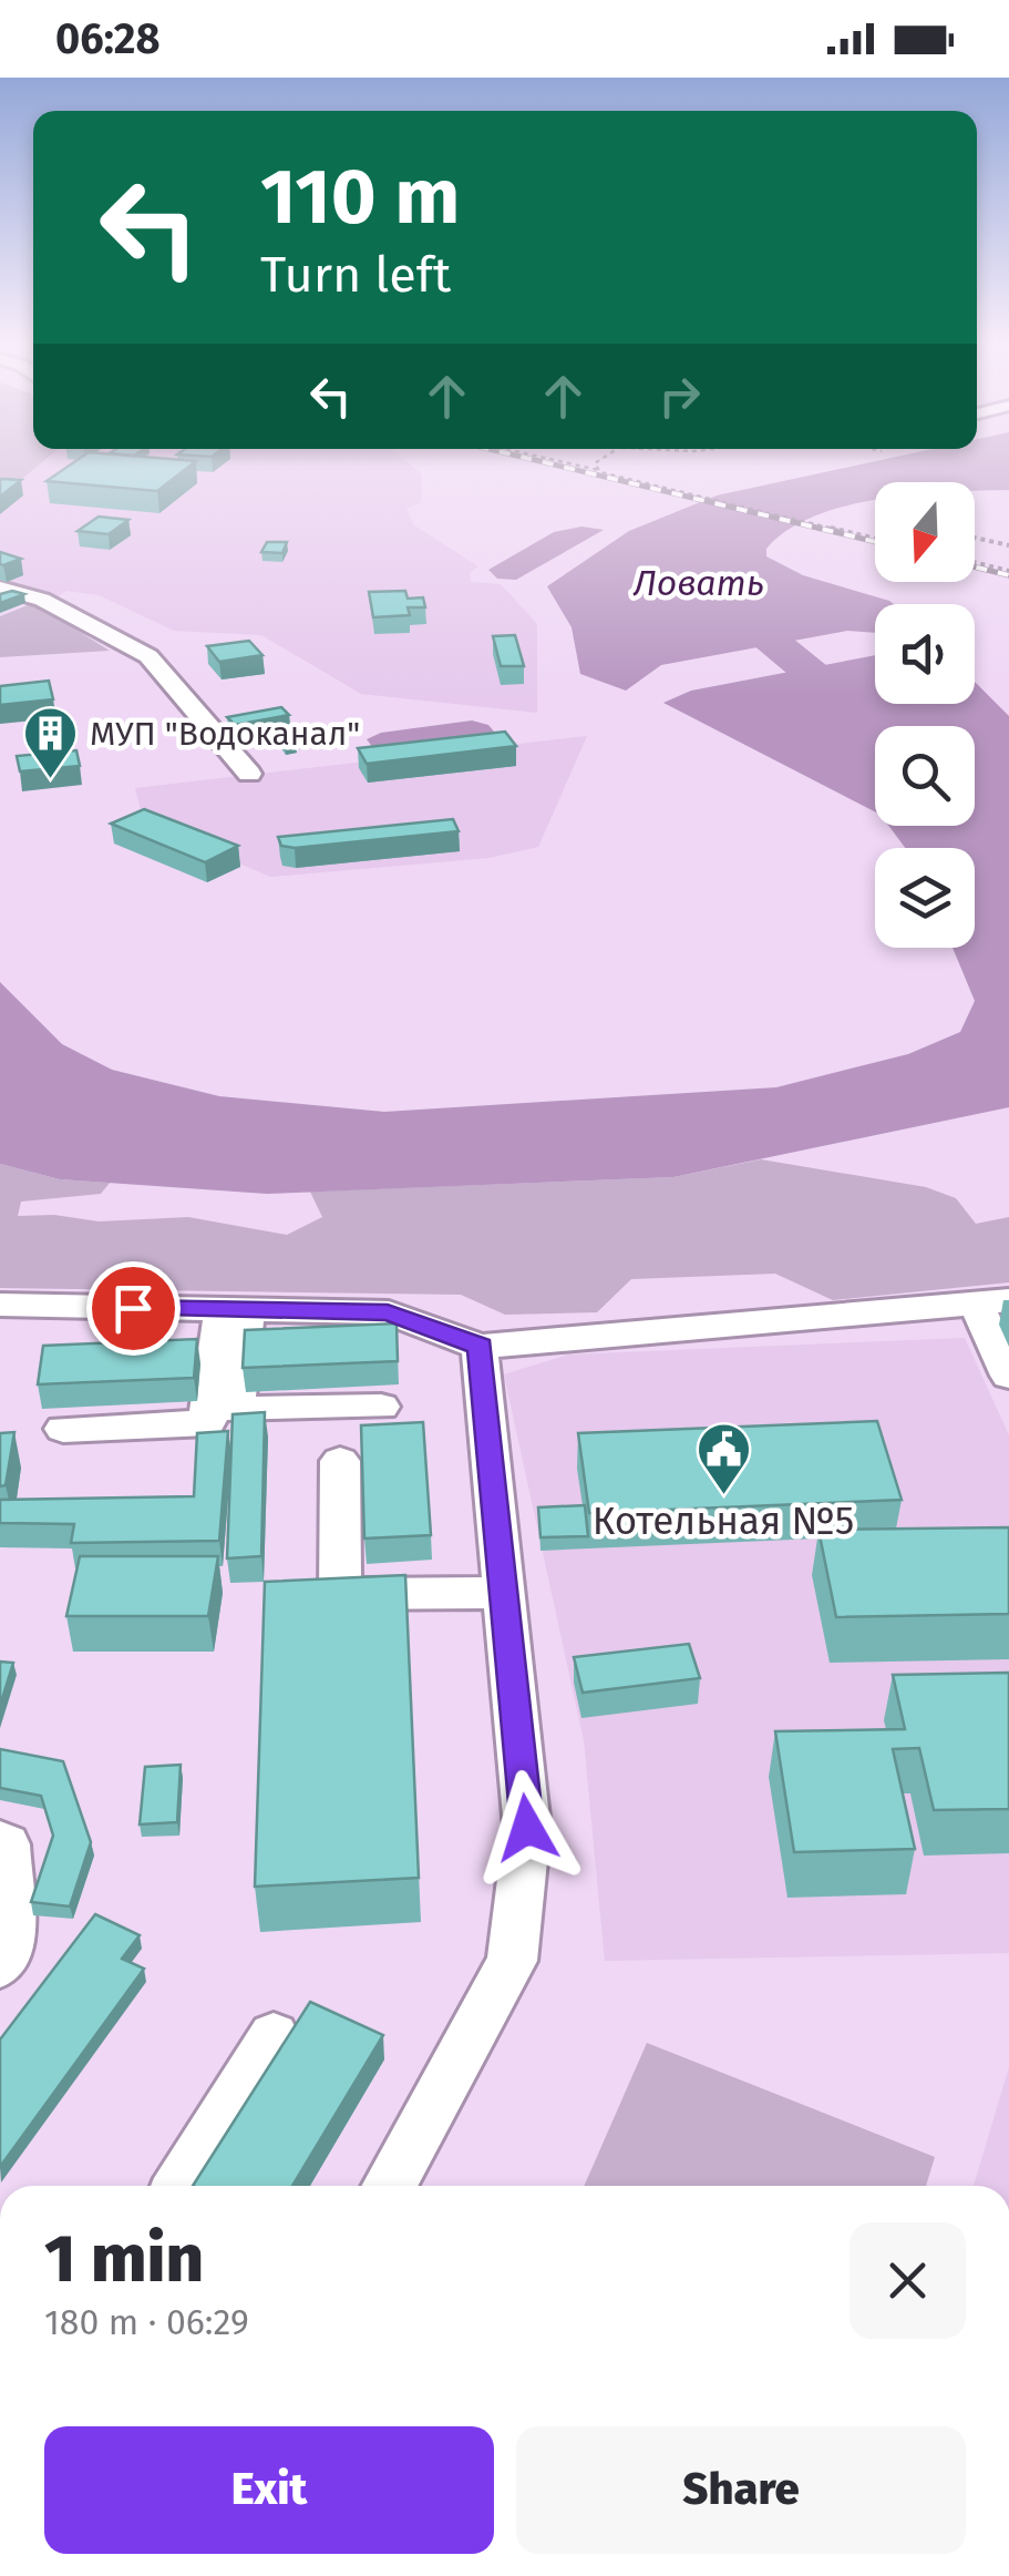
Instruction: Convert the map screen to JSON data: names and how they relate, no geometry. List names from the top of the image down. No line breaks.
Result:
{"water":["Ловать"],"places":{"building":["МУП \"Водоканал\""],"public building":["Котельная №5"]},"north":"bottom","page":{"status":"06:28","turn":["110 m","Turn left"],"heading":["1 min","180 m · 06:29"],"buttons":["Exit","Share"]}}
